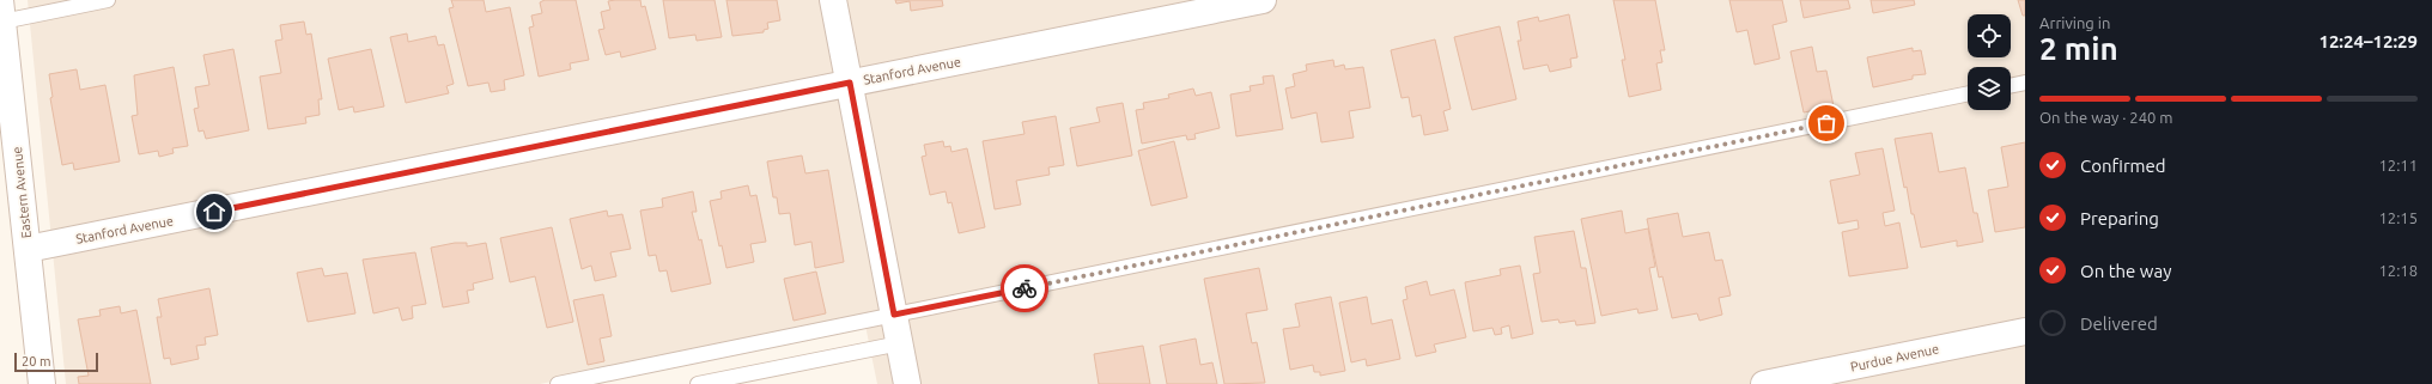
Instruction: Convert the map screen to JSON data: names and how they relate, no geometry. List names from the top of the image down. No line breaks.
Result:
{"streets":{"street":["Stanford Avenue","Eastern Avenue","Purdue Avenue"]},"crossings":[["Stanford Avenue","Eastern Avenue"]],"scale_bar":"20 m","page":{"heading":["2 min","Arriving in","12:24–12:29"],"bar":"On the way · 240 m","list":[["Confirmed","12:11"],["Preparing","12:15"],["On the way","12:18"],"Delivered"],"scale":"20 m"}}
